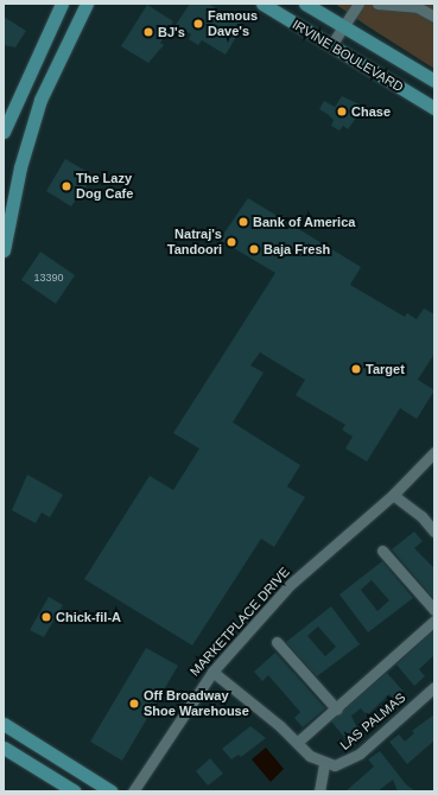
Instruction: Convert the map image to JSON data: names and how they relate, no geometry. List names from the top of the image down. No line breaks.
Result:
{"streets":{"main road":["IRVINE BOULEVARD"],"street":["MARKETPLACE DRIVE","LAS PALMAS"]},"places":["Famous Dave's","BJ's","Chase","The Lazy Dog Cafe","Bank of America","Natraj's Tandoori","Baja Fresh","Target","Chick-fil-A","Off Broadway Shoe Warehouse"],"house_numbers":["13390"]}
